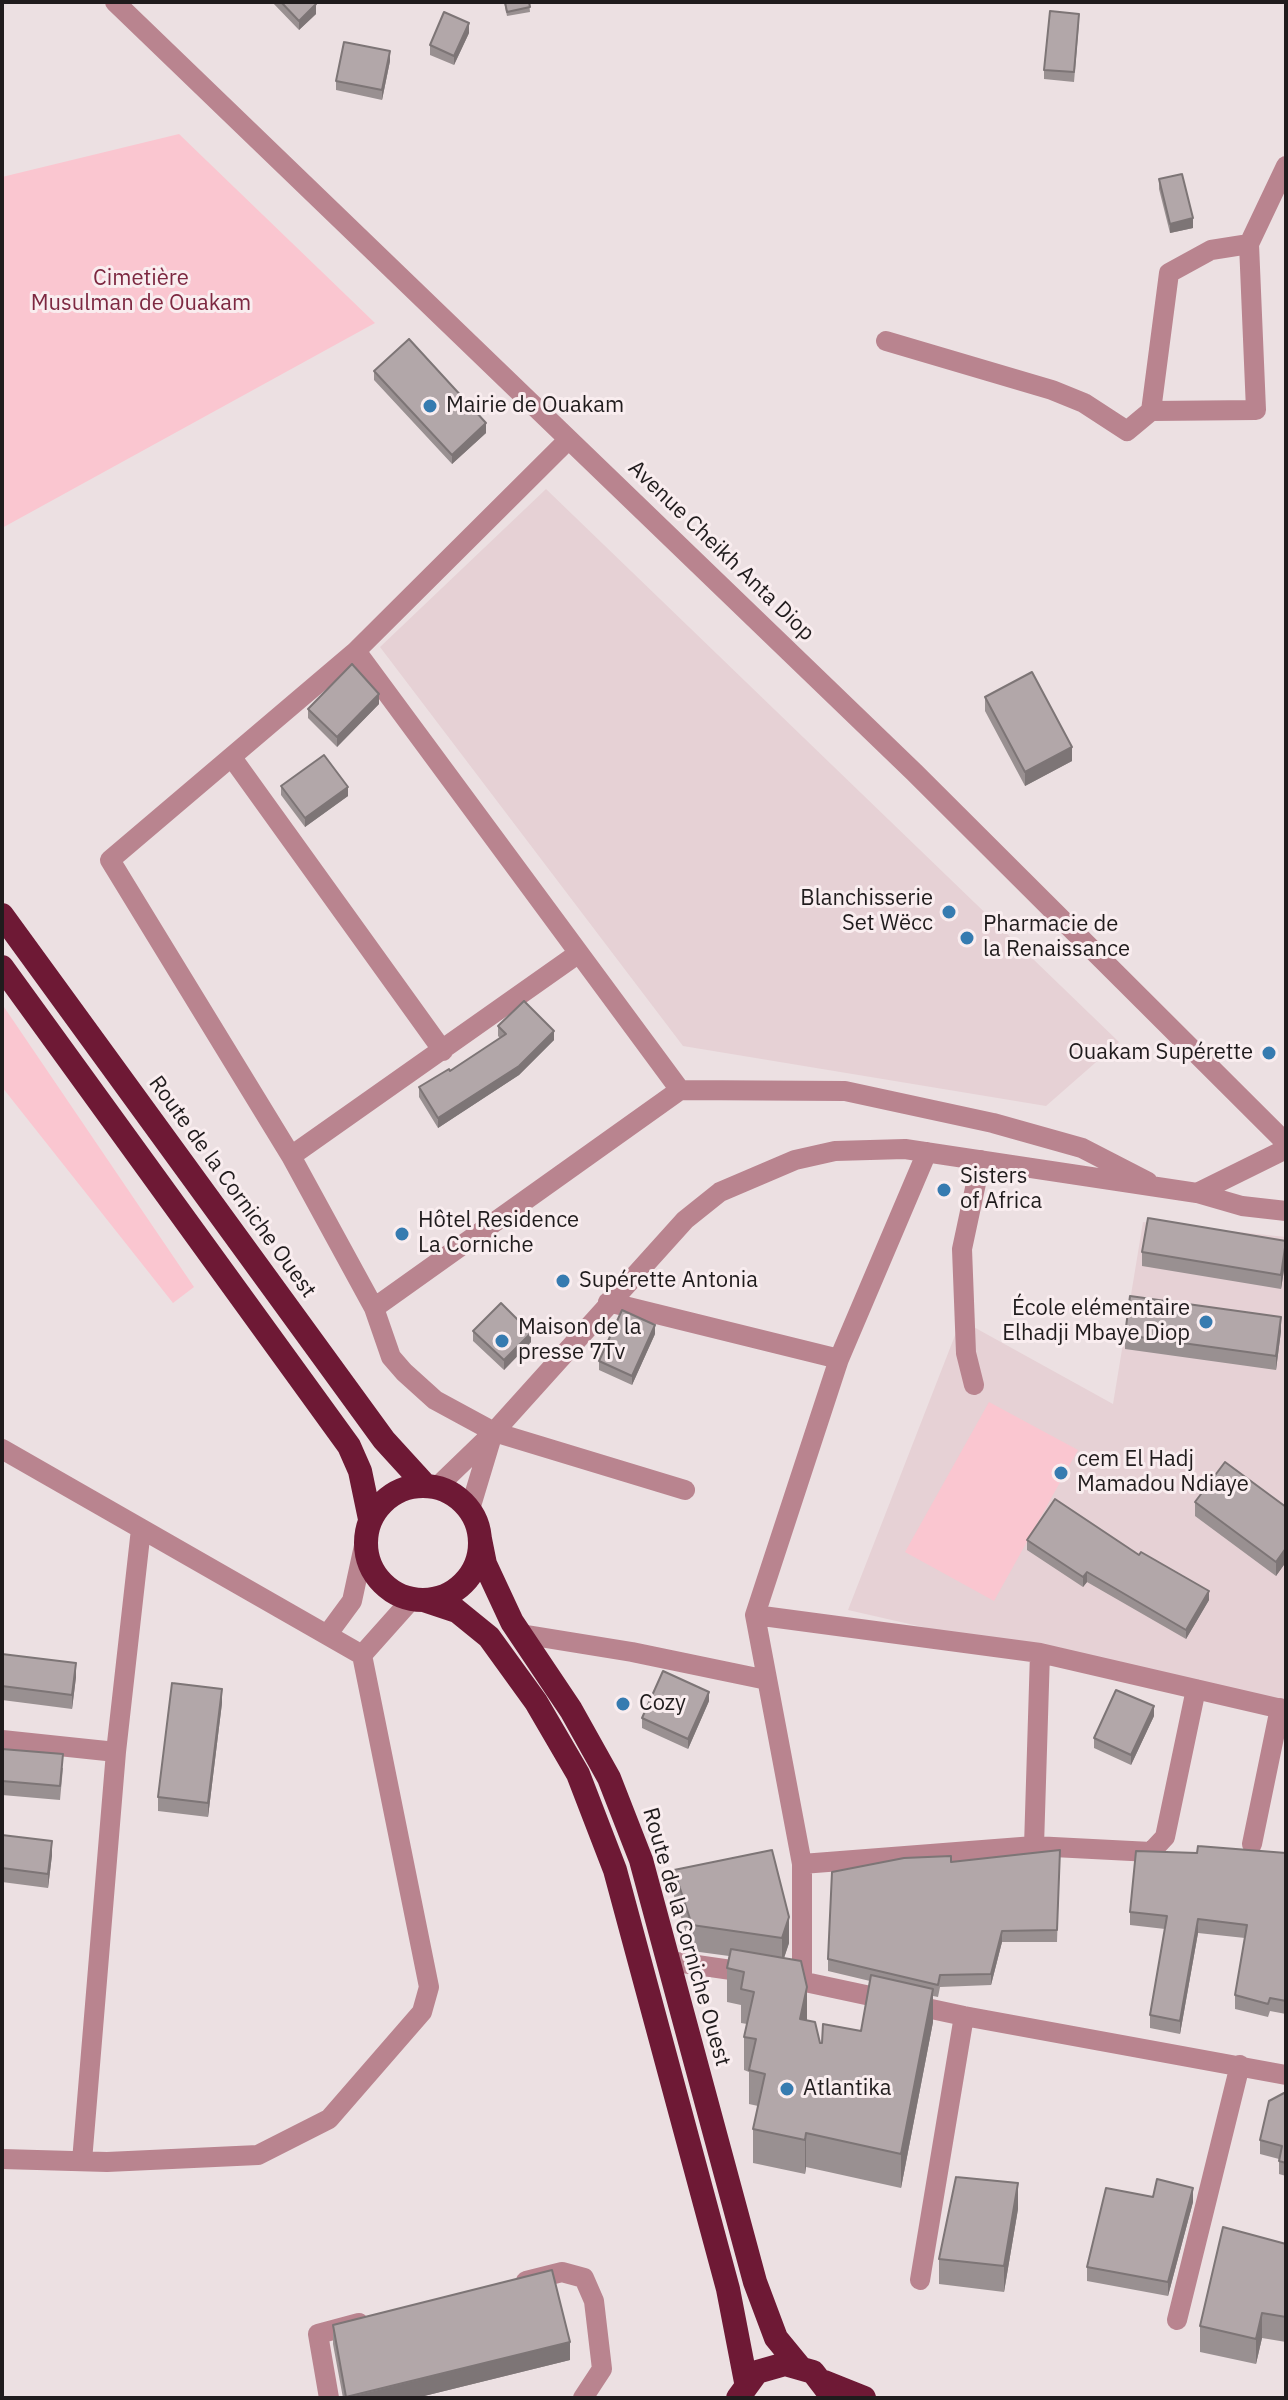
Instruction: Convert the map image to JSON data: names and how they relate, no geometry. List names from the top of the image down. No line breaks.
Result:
{"streets":{"highway":["Route de la Corniche Ouest"],"street":["Avenue Cheikh Anta Diop"]},"parks":["Cimetière Musulman de Ouakam"],"places":["Mairie de Ouakam","Blanchisserie Set Wëcc","Pharmacie de la Renaissance","Ouakam Supérette","Sisters of Africa","Hôtel Residence La Corniche","Supérette Antonia","École elémentaire Elhadji Mbaye Diop","Maison de la presse 7Tv","cem El Hadj Mamadou Ndiaye","Cozy","Atlantika"]}
